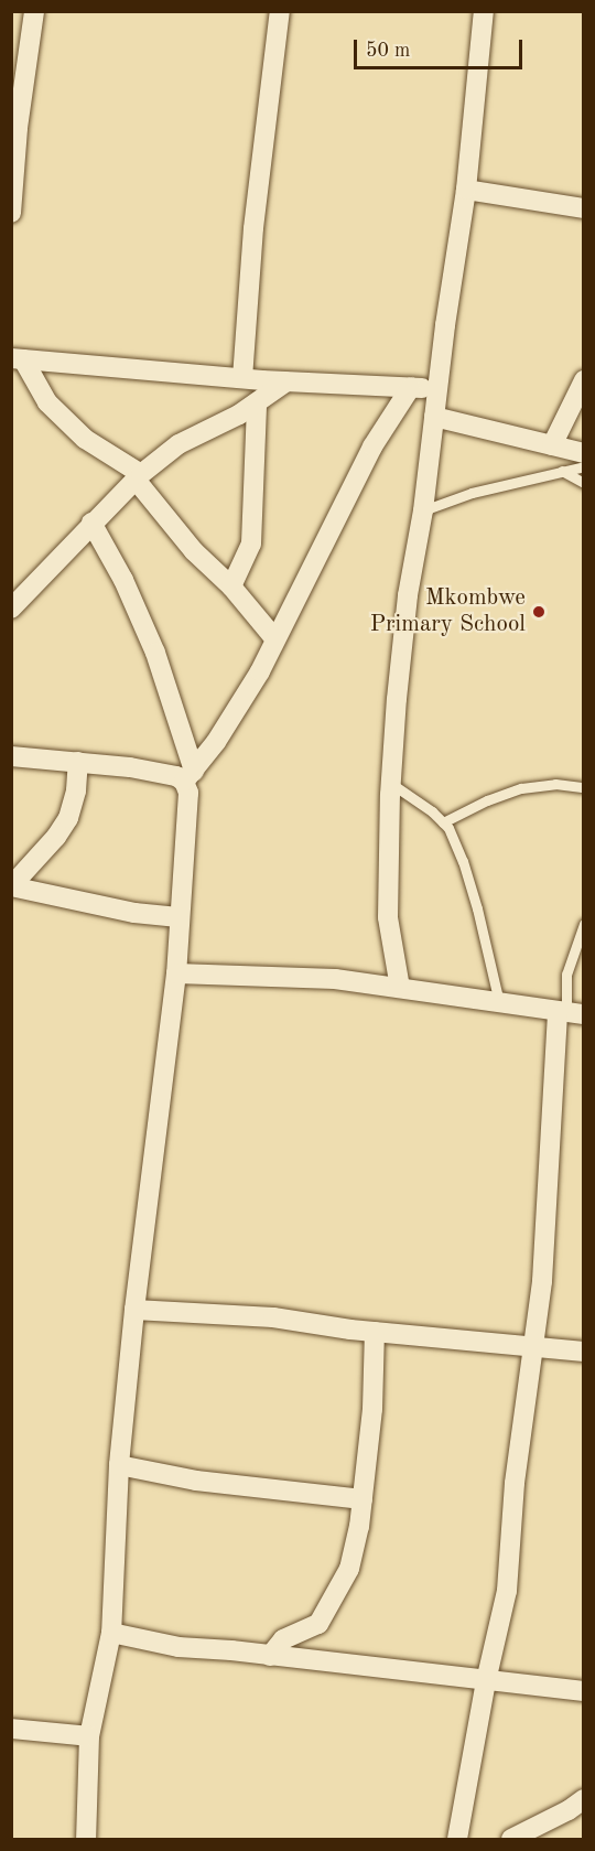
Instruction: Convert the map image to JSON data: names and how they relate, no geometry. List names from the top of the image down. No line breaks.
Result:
{"places":["Mkombwe Primary School"],"scale_bar":"50 m"}
